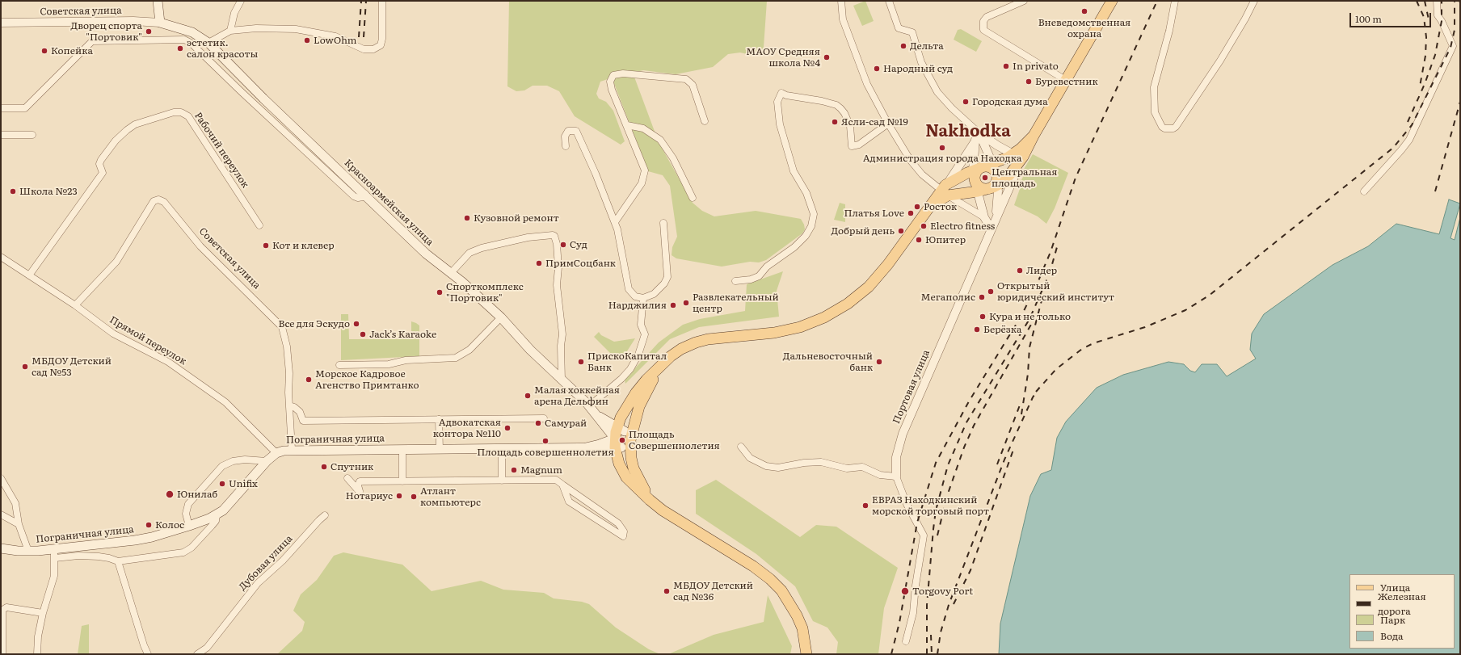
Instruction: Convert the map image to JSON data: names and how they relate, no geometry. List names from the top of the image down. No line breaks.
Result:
{"streets":{"main road":["Красноармейская улица","Пограничная улица"],"street":["Советская улица","Рабочий переулок","Прямой переулок","Портовая улица","Дубовая улица"]},"crossings":[["Советская улица","Красноармейская улица"],["Советская улица","Прямой переулок"],["Советская улица","Пограничная улица"],["Рабочий переулок","Прямой переулок"],["Красноармейская улица","Пограничная улица"],["Прямой переулок","Пограничная улица"]],"districts":["Nakhodka"],"places":["Вневедомственная охрана","Дворец спорта \"Портовик\"","LowOhm","Дельта","эстетик. салон красоты","Копейка","МАОУ Средняя школа №4","In privato","Народный суд","Буревестник","Городская дума","Ясли-сад №19","Администрация города Находка","Центральная площадь","Школа №23","Росток","Платья Love","Кузовной ремонт","Electro fitness","Добрый день","Юпитер","Суд","Кот и клевер","ПримСоцбанк","Лидер","Открытый юридический институт","Спорткомплекс \"Портовик\"","Мегаполис","Развлекательный центр","Нарджилия","Кура и не только","Все для Эскудо","Берёзка","Jack’s Karaoke","ПрискоКапитал Банк","Дальневосточный банк","МБДОУ Детский сад №53","Морское Кадровое Агенство Примтанко","Малая хоккейная арена Дельфин","Самурай","Адвокатская контора №110","Площадь Совершеннолетия","Площадь совершеннолетия","Спутник","Magnum","Unifix","Юнилаб","Нотариус","Атлант компьютерс","ЕВРАЗ Находкинский морской торговый порт","Колос","МБДОУ Детский сад №36","Torgovy Port"],"legend":["Улица","Железная дорога","Парк","Вода"],"scale_bar":"100 m"}
